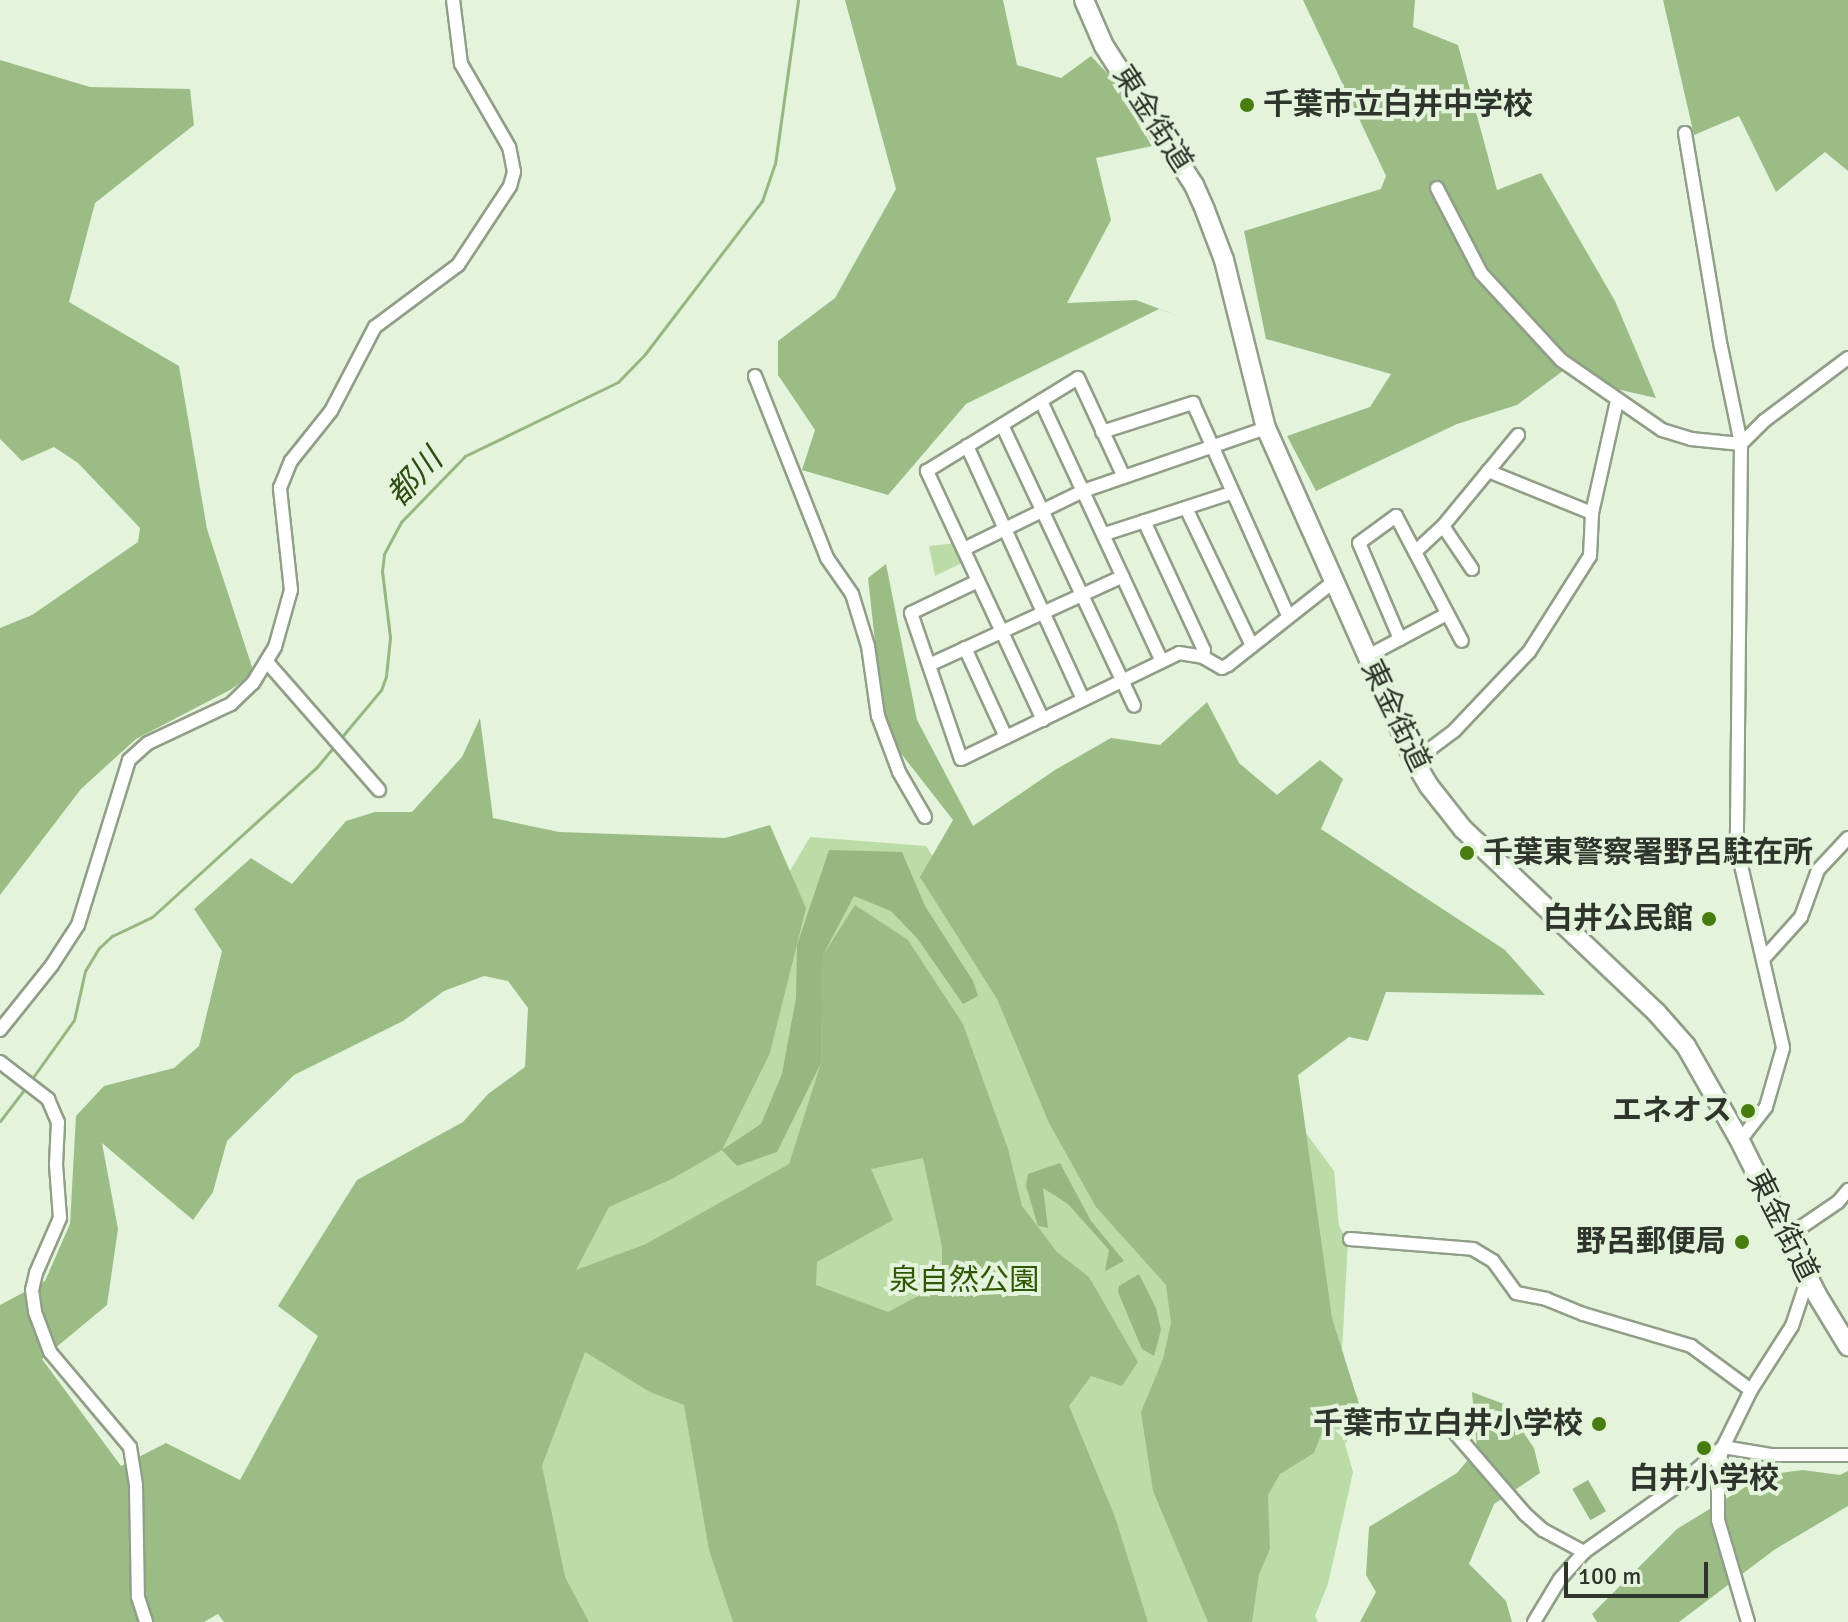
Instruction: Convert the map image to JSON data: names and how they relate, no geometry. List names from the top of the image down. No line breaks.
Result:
{"streets":{"highway":["東金街道"]},"water":["都川"],"parks":["泉自然公園"],"places":["千葉市立白井中学校","千葉東警察署野呂駐在所","白井公民館","エネオス","野呂郵便局","千葉市立白井小学校","白井小学校"],"scale_bar":"100 m"}
